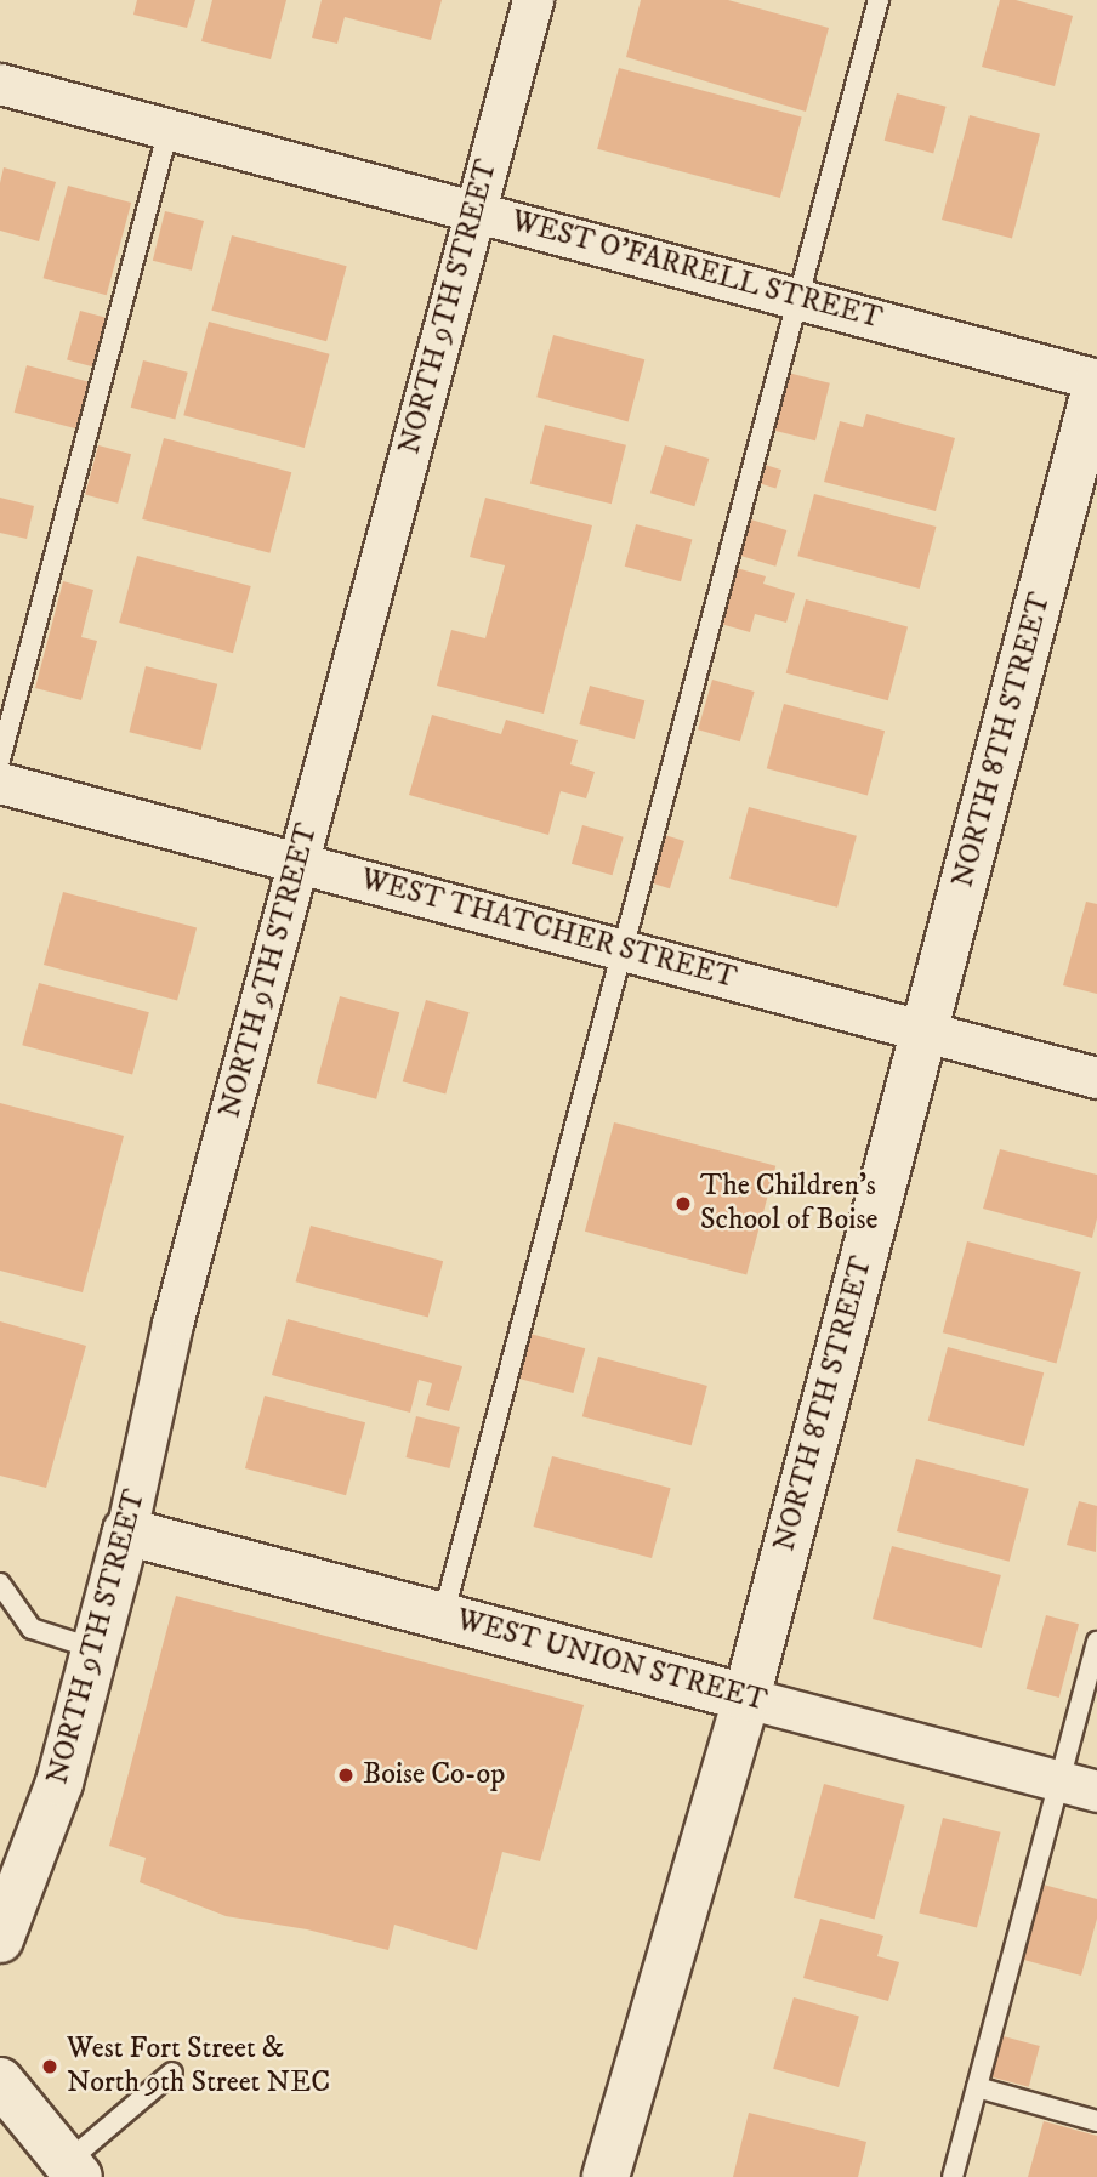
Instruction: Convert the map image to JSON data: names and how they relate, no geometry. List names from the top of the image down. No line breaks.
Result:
{"streets":{"street":["WEST O'FARRELL STREET","NORTH 9TH STREET","NORTH 8TH STREET","WEST THATCHER STREET","WEST UNION STREET"]},"crossings":[["WEST O'FARRELL STREET","NORTH 9TH STREET"],["WEST O'FARRELL STREET","NORTH 8TH STREET"],["NORTH 9TH STREET","WEST THATCHER STREET"],["NORTH 9TH STREET","WEST UNION STREET"],["NORTH 8TH STREET","WEST THATCHER STREET"],["NORTH 8TH STREET","WEST UNION STREET"]],"places":["The Children's School of Boise","Boise Co-op","West Fort Street & North 9th Street NEC"]}
